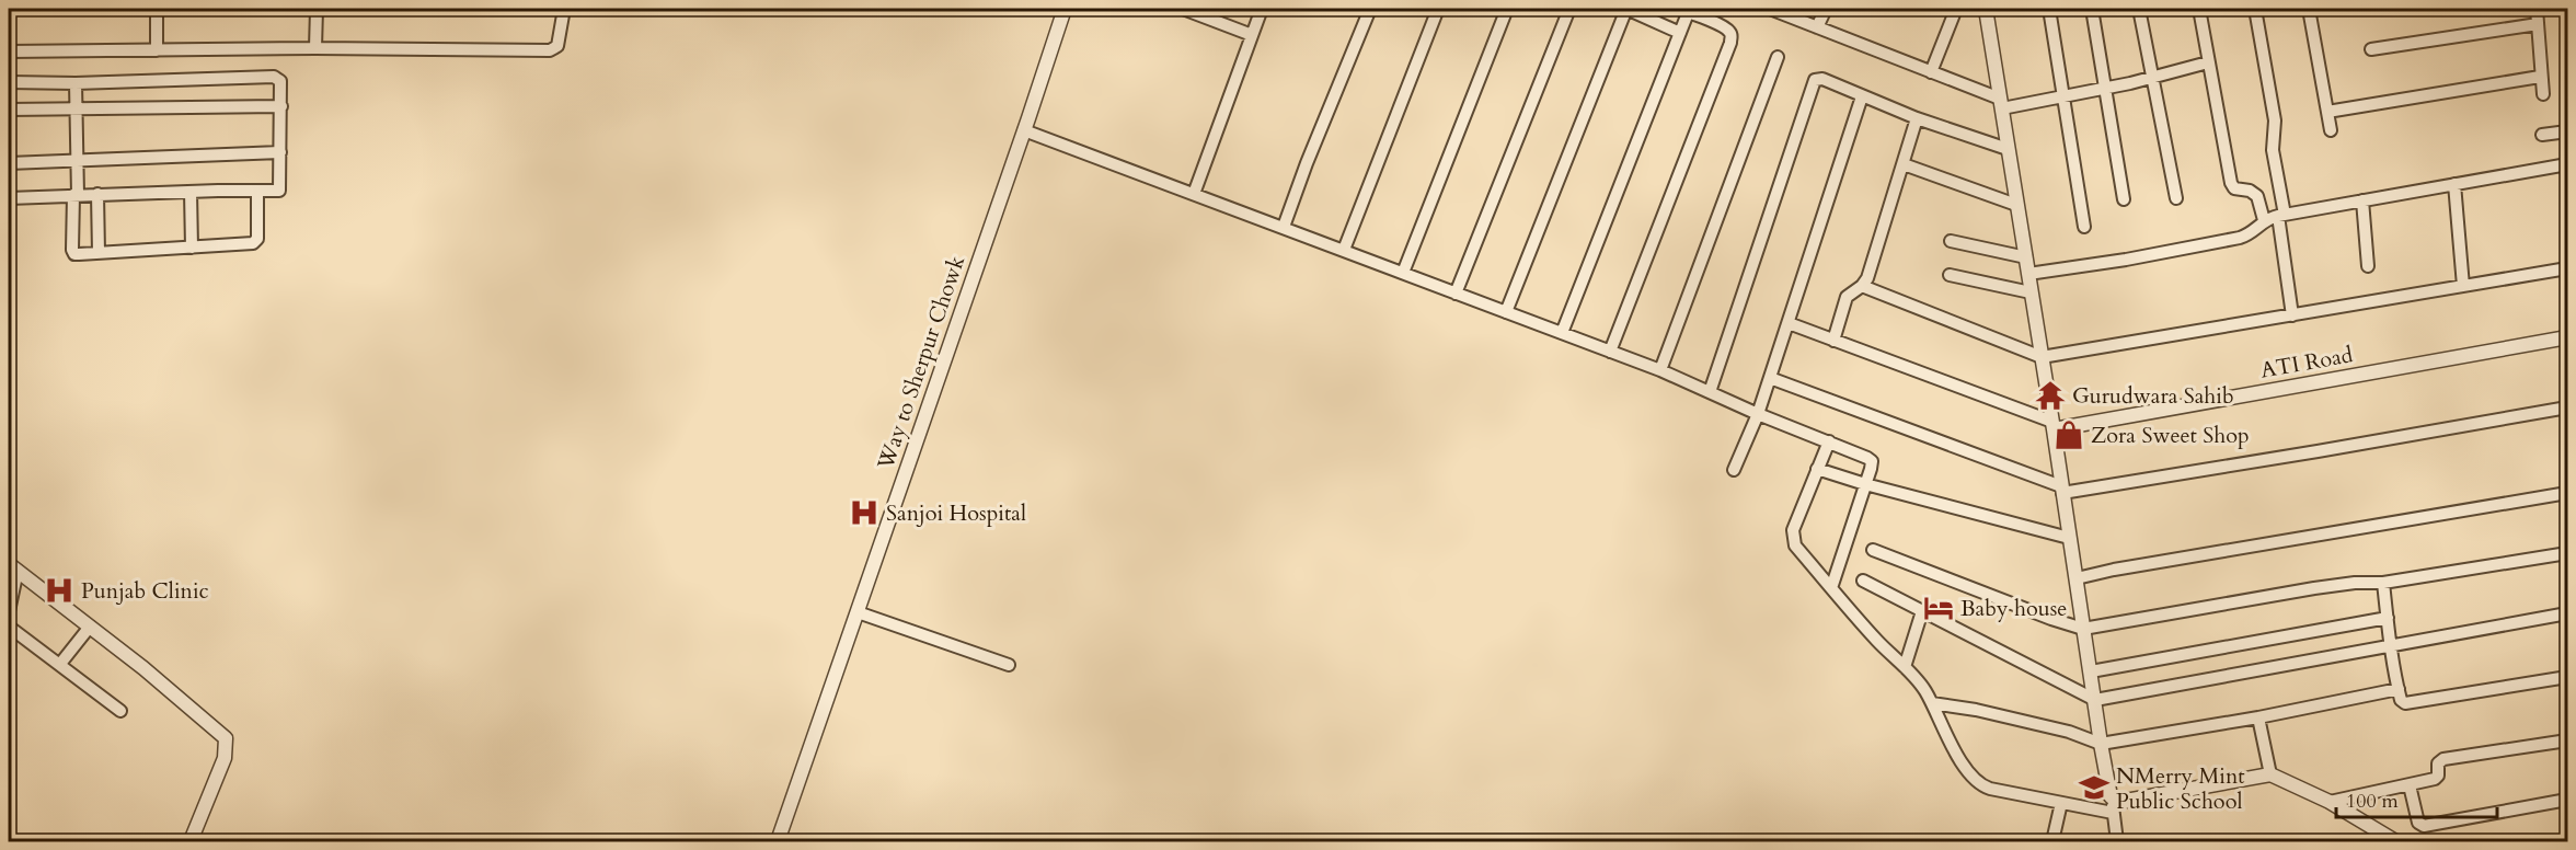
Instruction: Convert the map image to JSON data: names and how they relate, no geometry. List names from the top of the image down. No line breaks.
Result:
{"streets":{"street":["Way to Sherpur Chowk","ATI Road"]},"places":{"temple":["Gurudwara Sahib"],"shop":["Zora Sweet Shop"],"hospital":["Sanjoi Hospital","Punjab Clinic"],"hotel":["Baby house"],"school or university":["NMerry Mint Public School"]},"scale_bar":"100 m"}
